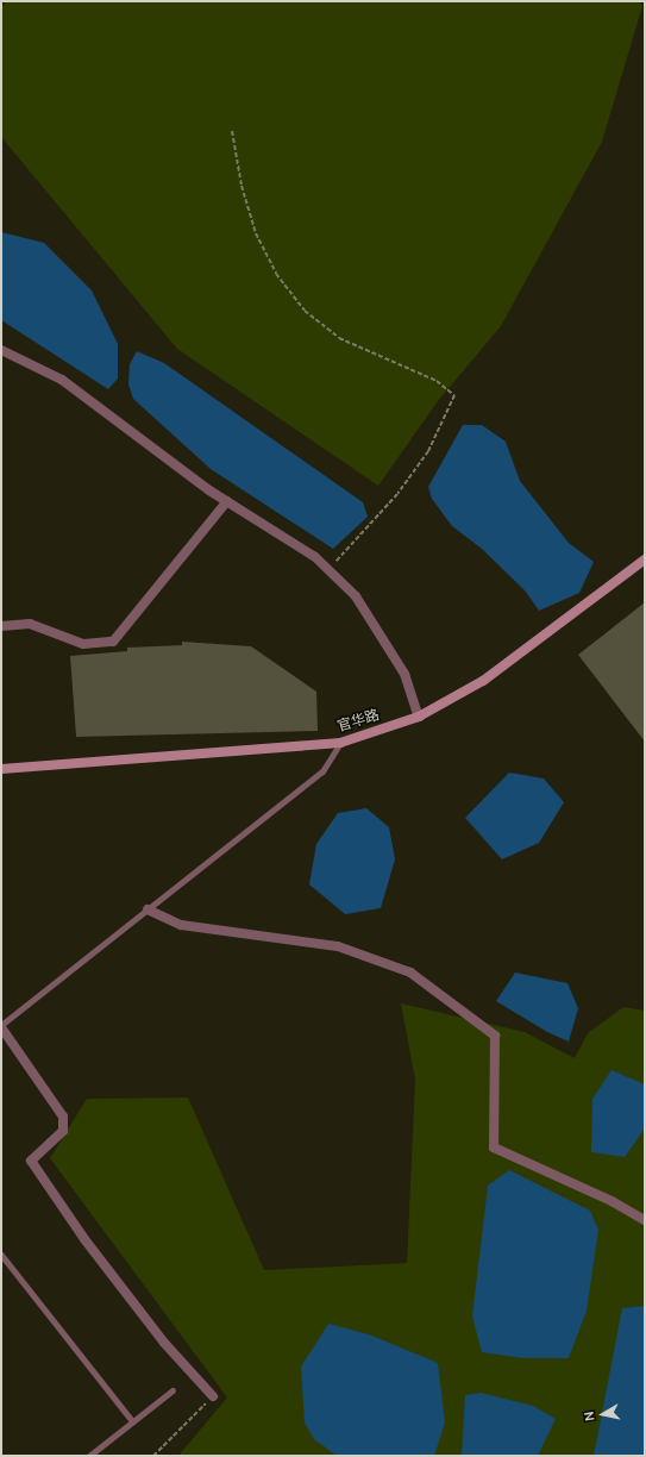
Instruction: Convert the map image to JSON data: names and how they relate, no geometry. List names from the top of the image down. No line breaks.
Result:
{"streets":{"main road":["官华路"]},"north":"left"}
